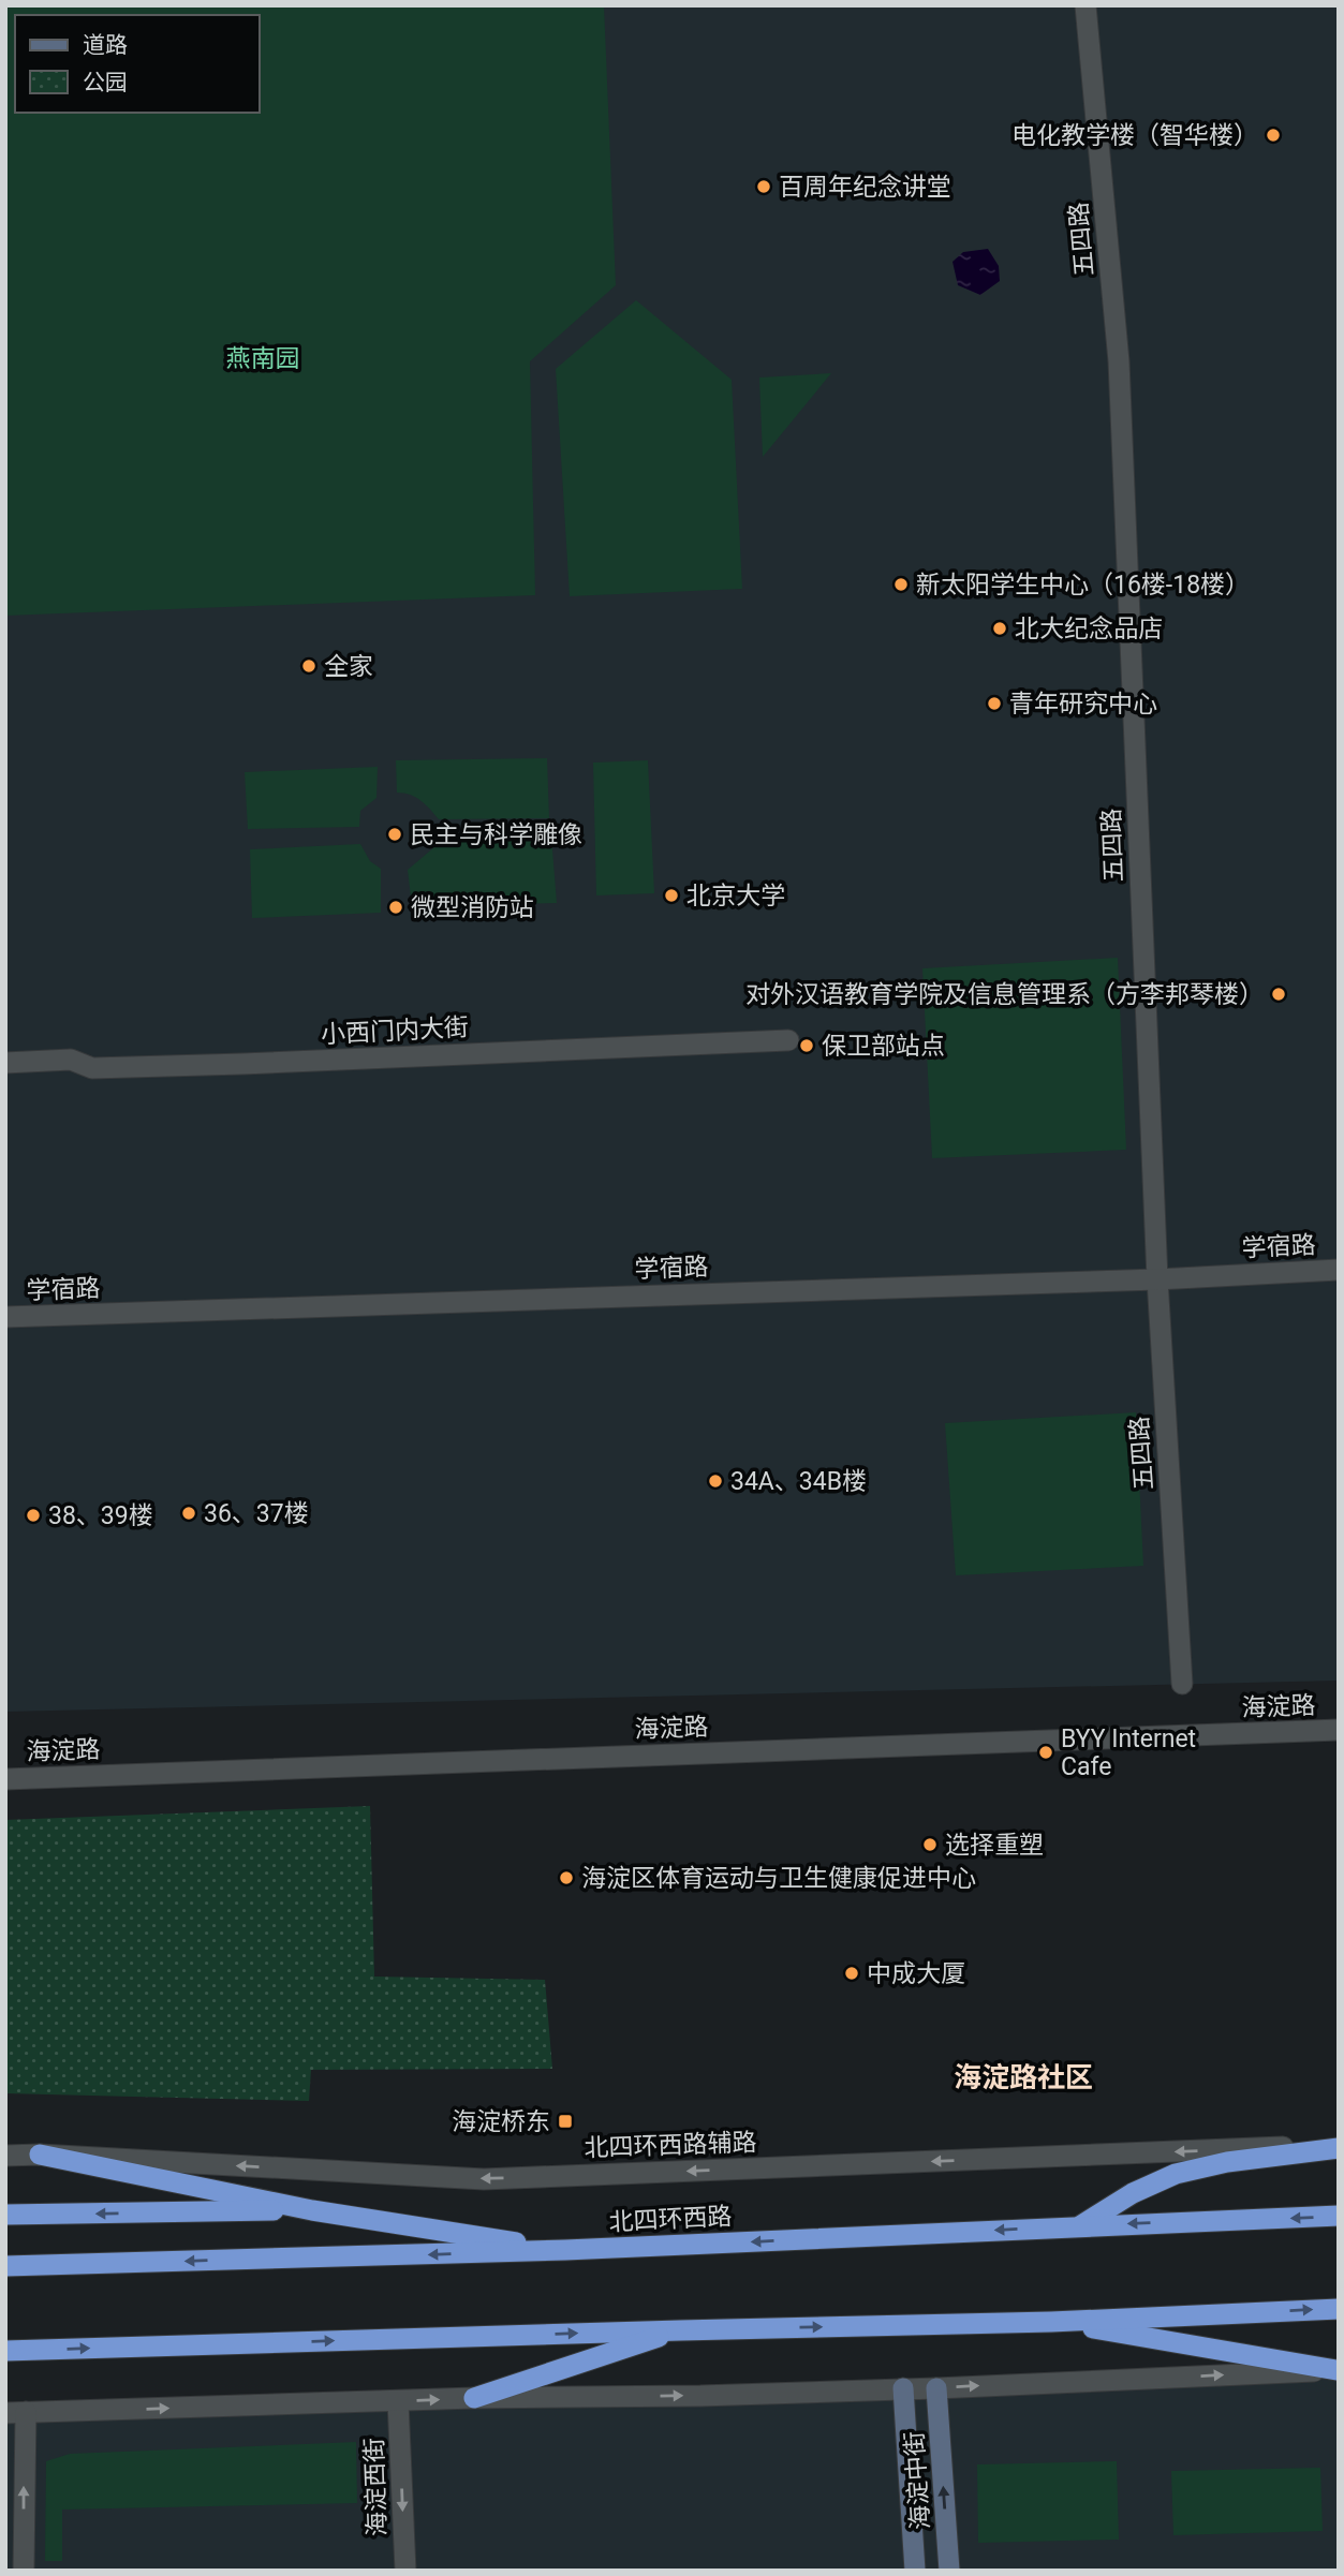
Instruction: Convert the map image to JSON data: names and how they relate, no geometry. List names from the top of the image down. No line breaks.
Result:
{"streets":{"highway":["北四环西路"],"main road":["海淀中街"],"street":["五四路","小西门内大街","学宿路","海淀路","北四环西路辅路","海淀西街"]},"crossings":[["五四路","学宿路"]],"one_way":["北四环西路辅路","海淀西街"],"districts":["海淀路社区"],"parks":["燕南园"],"places":{"other":["电化教学楼（智华楼）","百周年纪念讲堂","新太阳学生中心（16楼-18楼）","北大纪念品店","全家","青年研究中心","民主与科学雕像","北京大学","微型消防站","对外汉语教育学院及信息管理系（方李邦琴楼）","保卫部站点","34A、34B楼","36、37楼","38、39楼","BYY Internet Cafe","选择重塑","海淀区体育运动与卫生健康促进中心","中成大厦"],"transit":["海淀桥东"]},"legend":["道路","公园"]}
